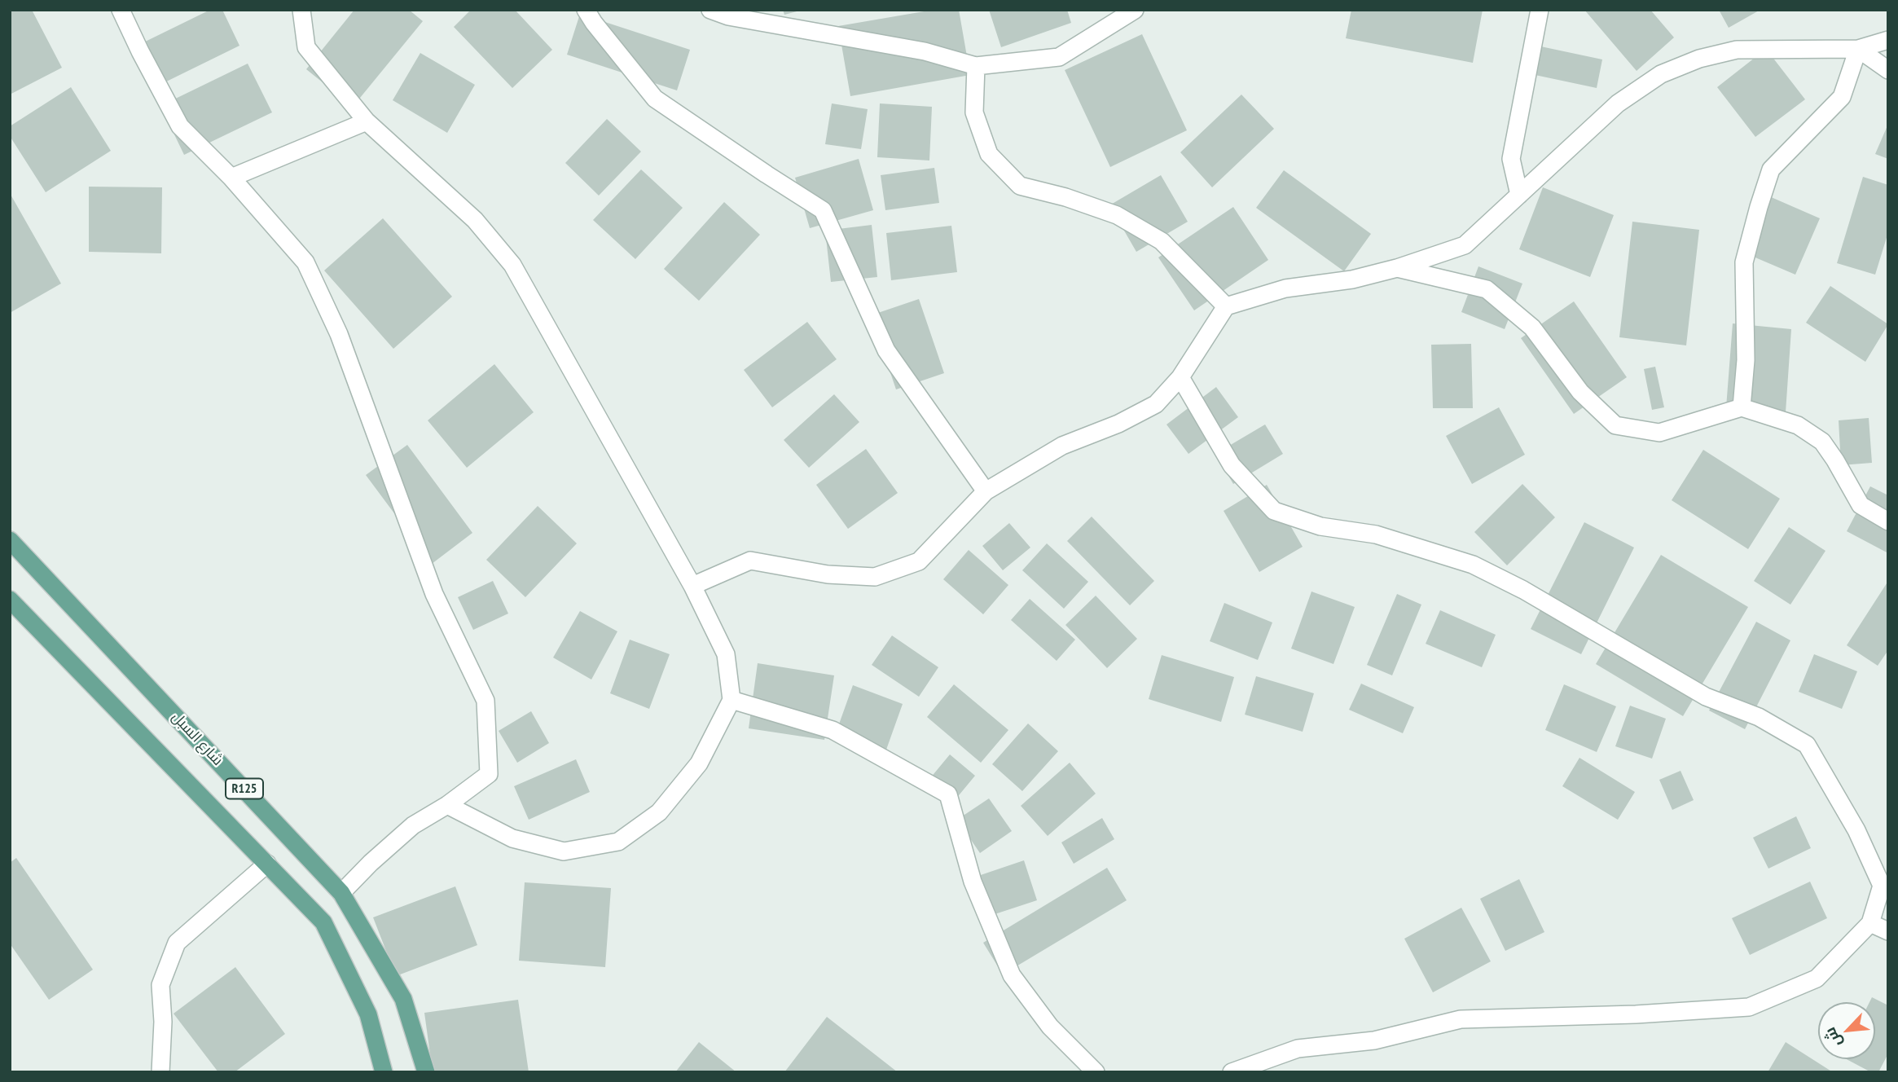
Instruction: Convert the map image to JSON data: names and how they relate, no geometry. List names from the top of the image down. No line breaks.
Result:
{"streets":{"main road":["شارع السبل","R125"]},"north":"bottom left"}
